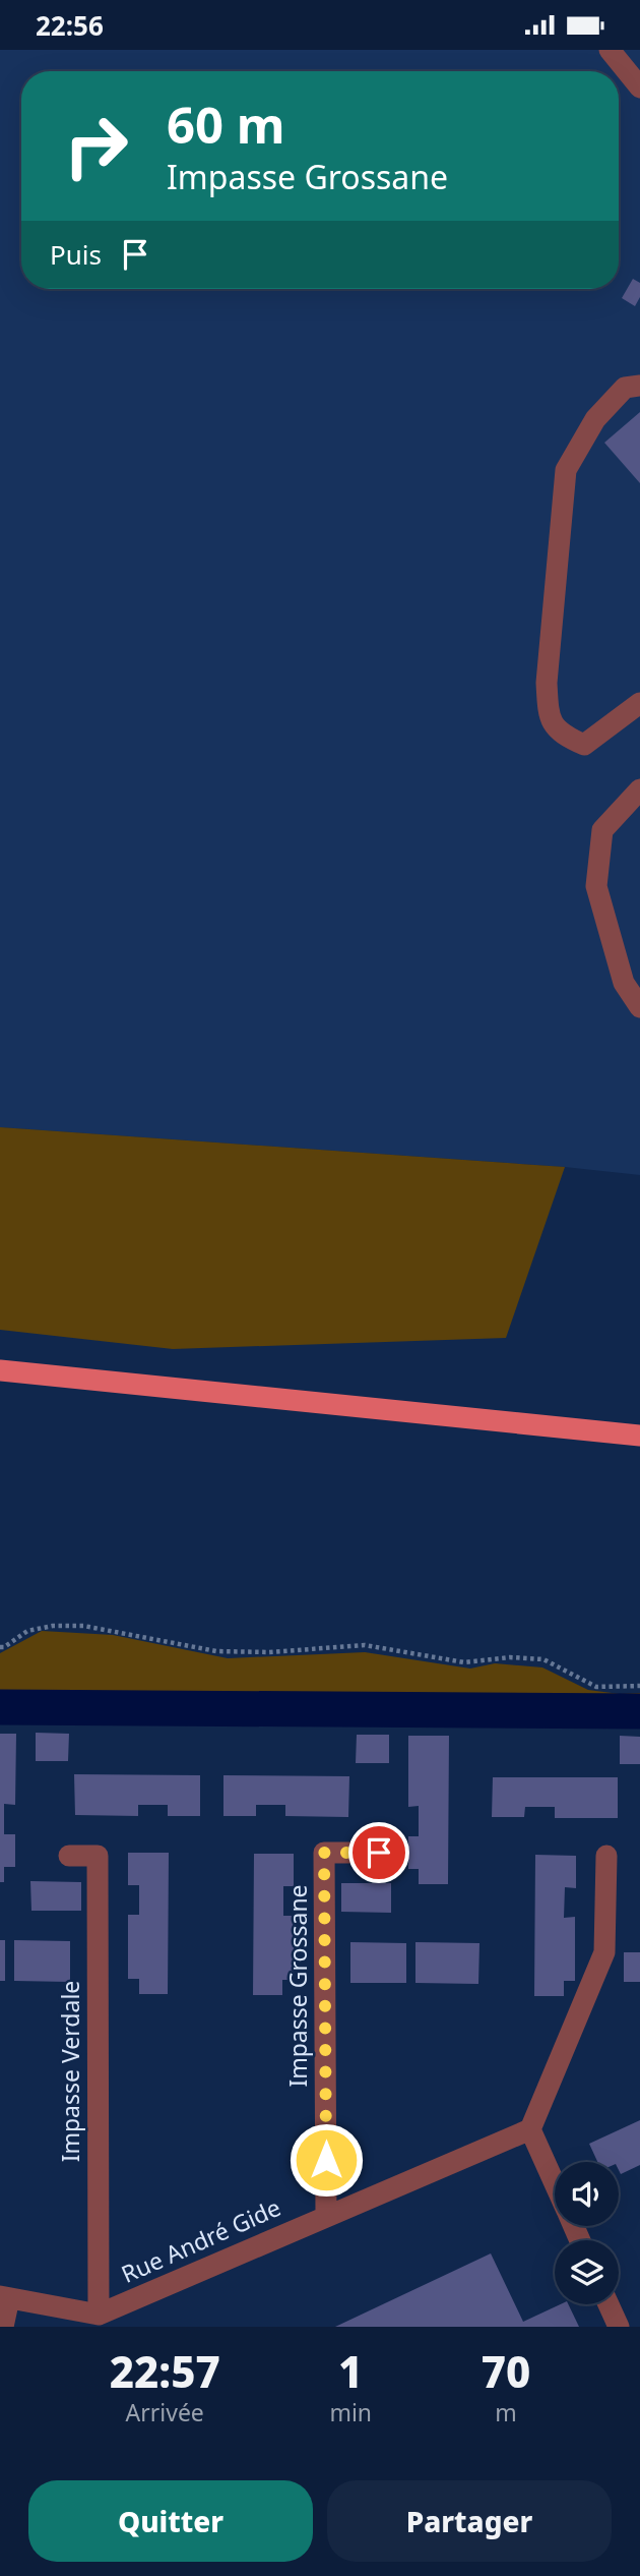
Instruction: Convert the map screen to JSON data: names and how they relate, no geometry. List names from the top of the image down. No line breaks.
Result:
{"streets":{"street":["Impasse Grossane","Impasse Verdale","Rue André Gide"]},"crossings":[["Impasse Grossane","Rue André Gide"],["Impasse Verdale","Rue André Gide"]],"page":{"status":"22:56","turn":["60 m","Impasse Grossane"],"then":"Puis","eta":["22:57","Arrivée","1","min","70","m"],"buttons":["Quitter","Partager"]}}
